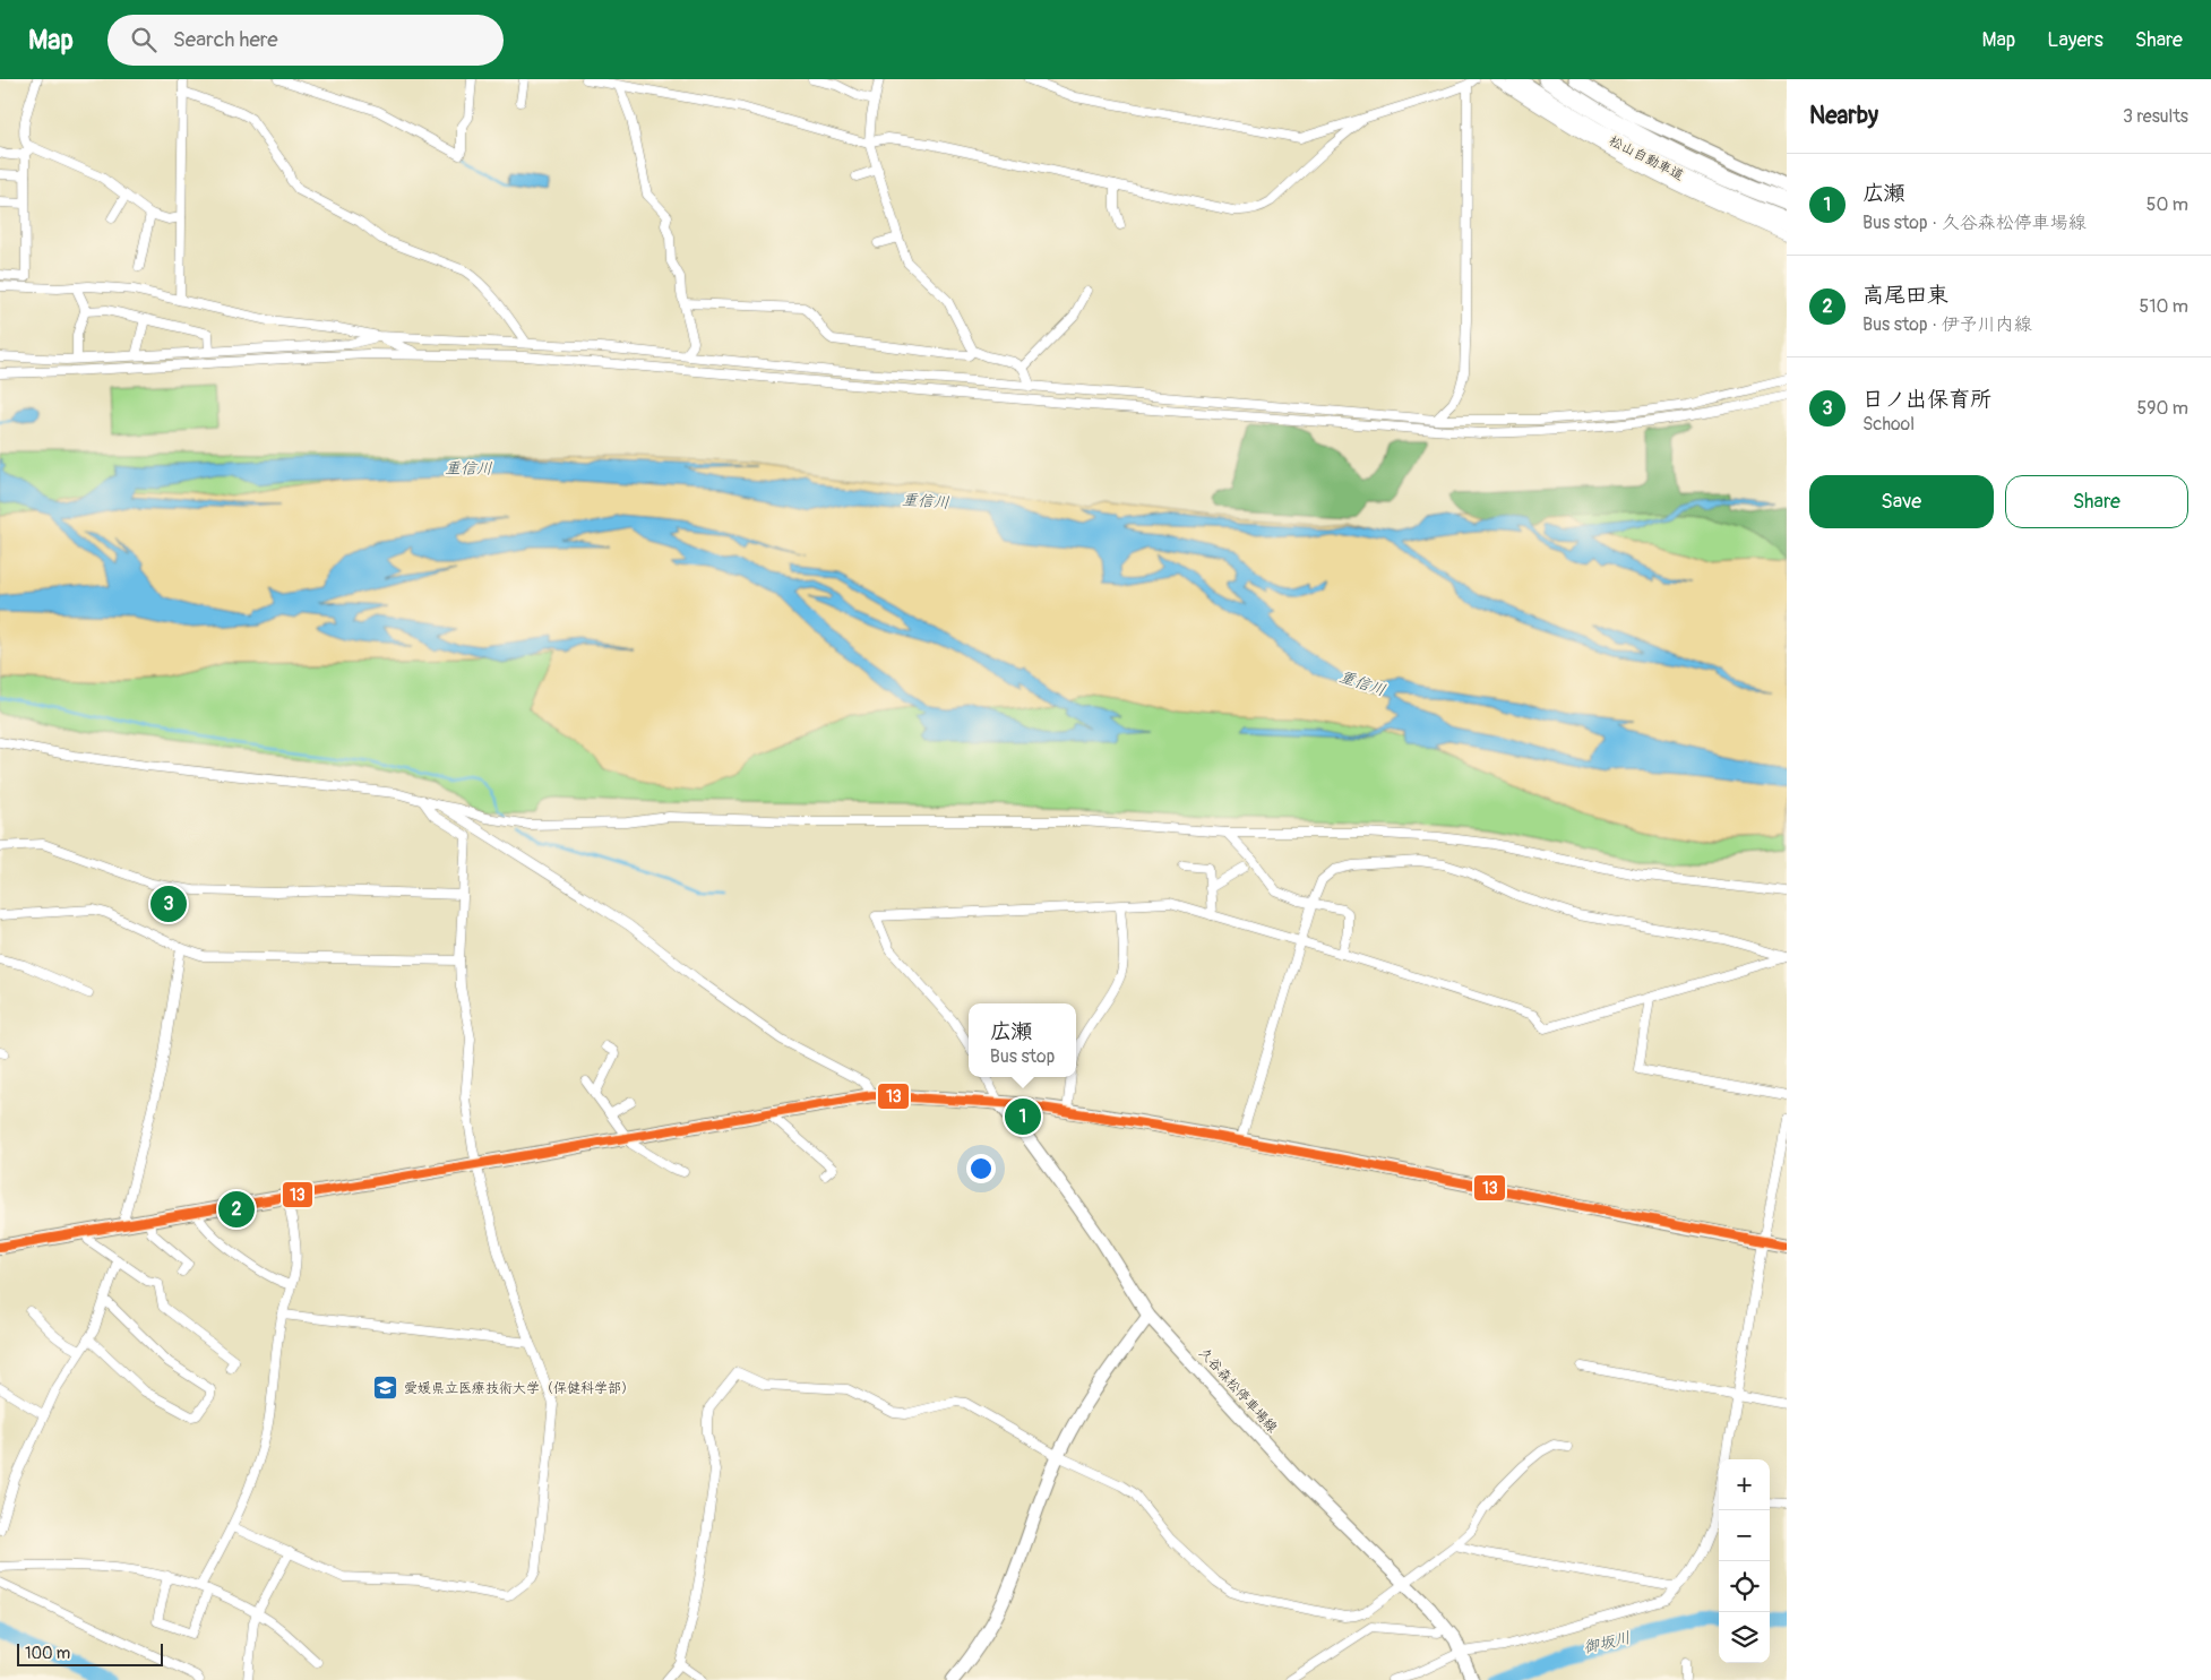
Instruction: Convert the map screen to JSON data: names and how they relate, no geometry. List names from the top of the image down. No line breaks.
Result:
{"streets":{"highway":["松山自動車道"],"main road":["久谷森松停車場線"]},"water":["重信川","御坂川"],"places":{"school or university":["愛媛県立医療技術大学（保健科学部）"]},"lines":["transit line 13"],"scale_bar":"100 m","page":{"header":"Map","search":"Search here","nav":["Map","Layers","Share"],"heading":["Nearby","3 results"],"list":[{"mark":"1","name":"広瀬","note":"Bus stop · 久谷森松停車場線","value":"50 m"},{"mark":"2","name":"高尾田東","note":"Bus stop · 伊予川内線","value":"510 m"},{"mark":"3","name":"日ノ出保育所","note":"School","value":"590 m"}],"buttons":["Save","Share"],"pins":["3","1","2"],"popup":["広瀬","Bus stop"],"map_buttons":["+","−"],"scale":"100 m"}}
